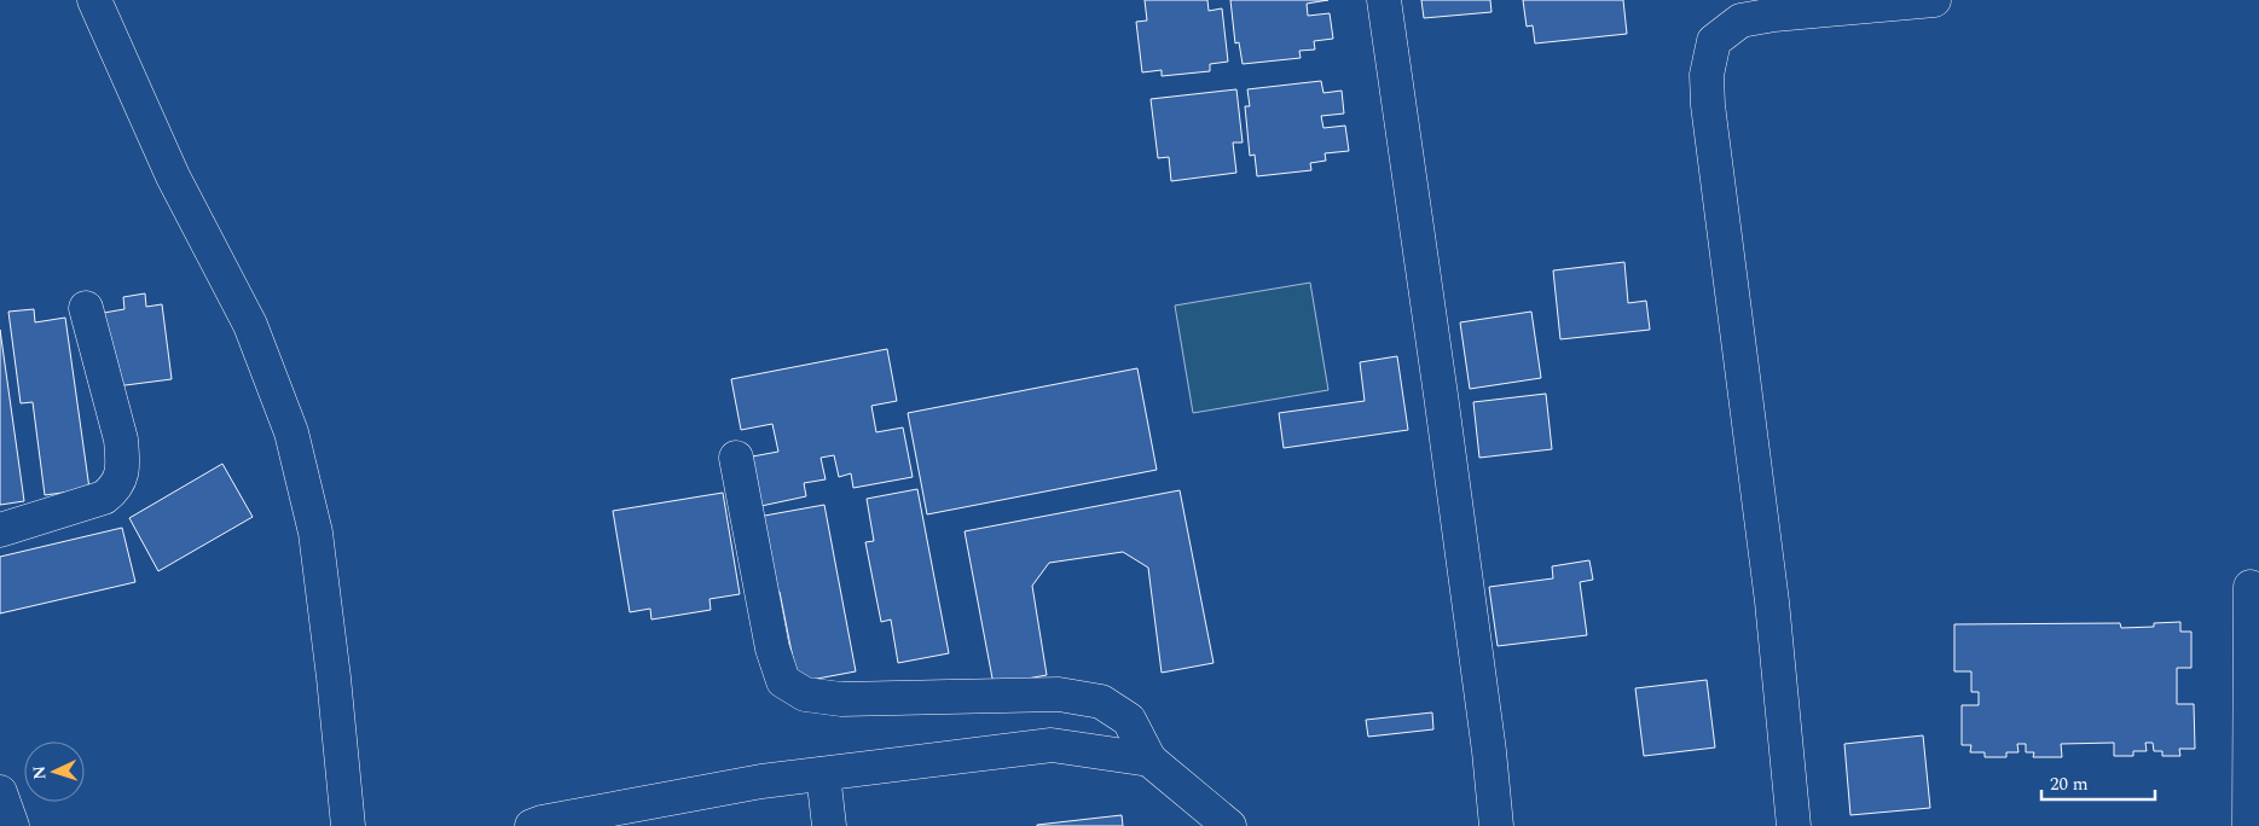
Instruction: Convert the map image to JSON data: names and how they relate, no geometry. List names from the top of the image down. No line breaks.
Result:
{"scale_bar":"20 m","north":"left"}
